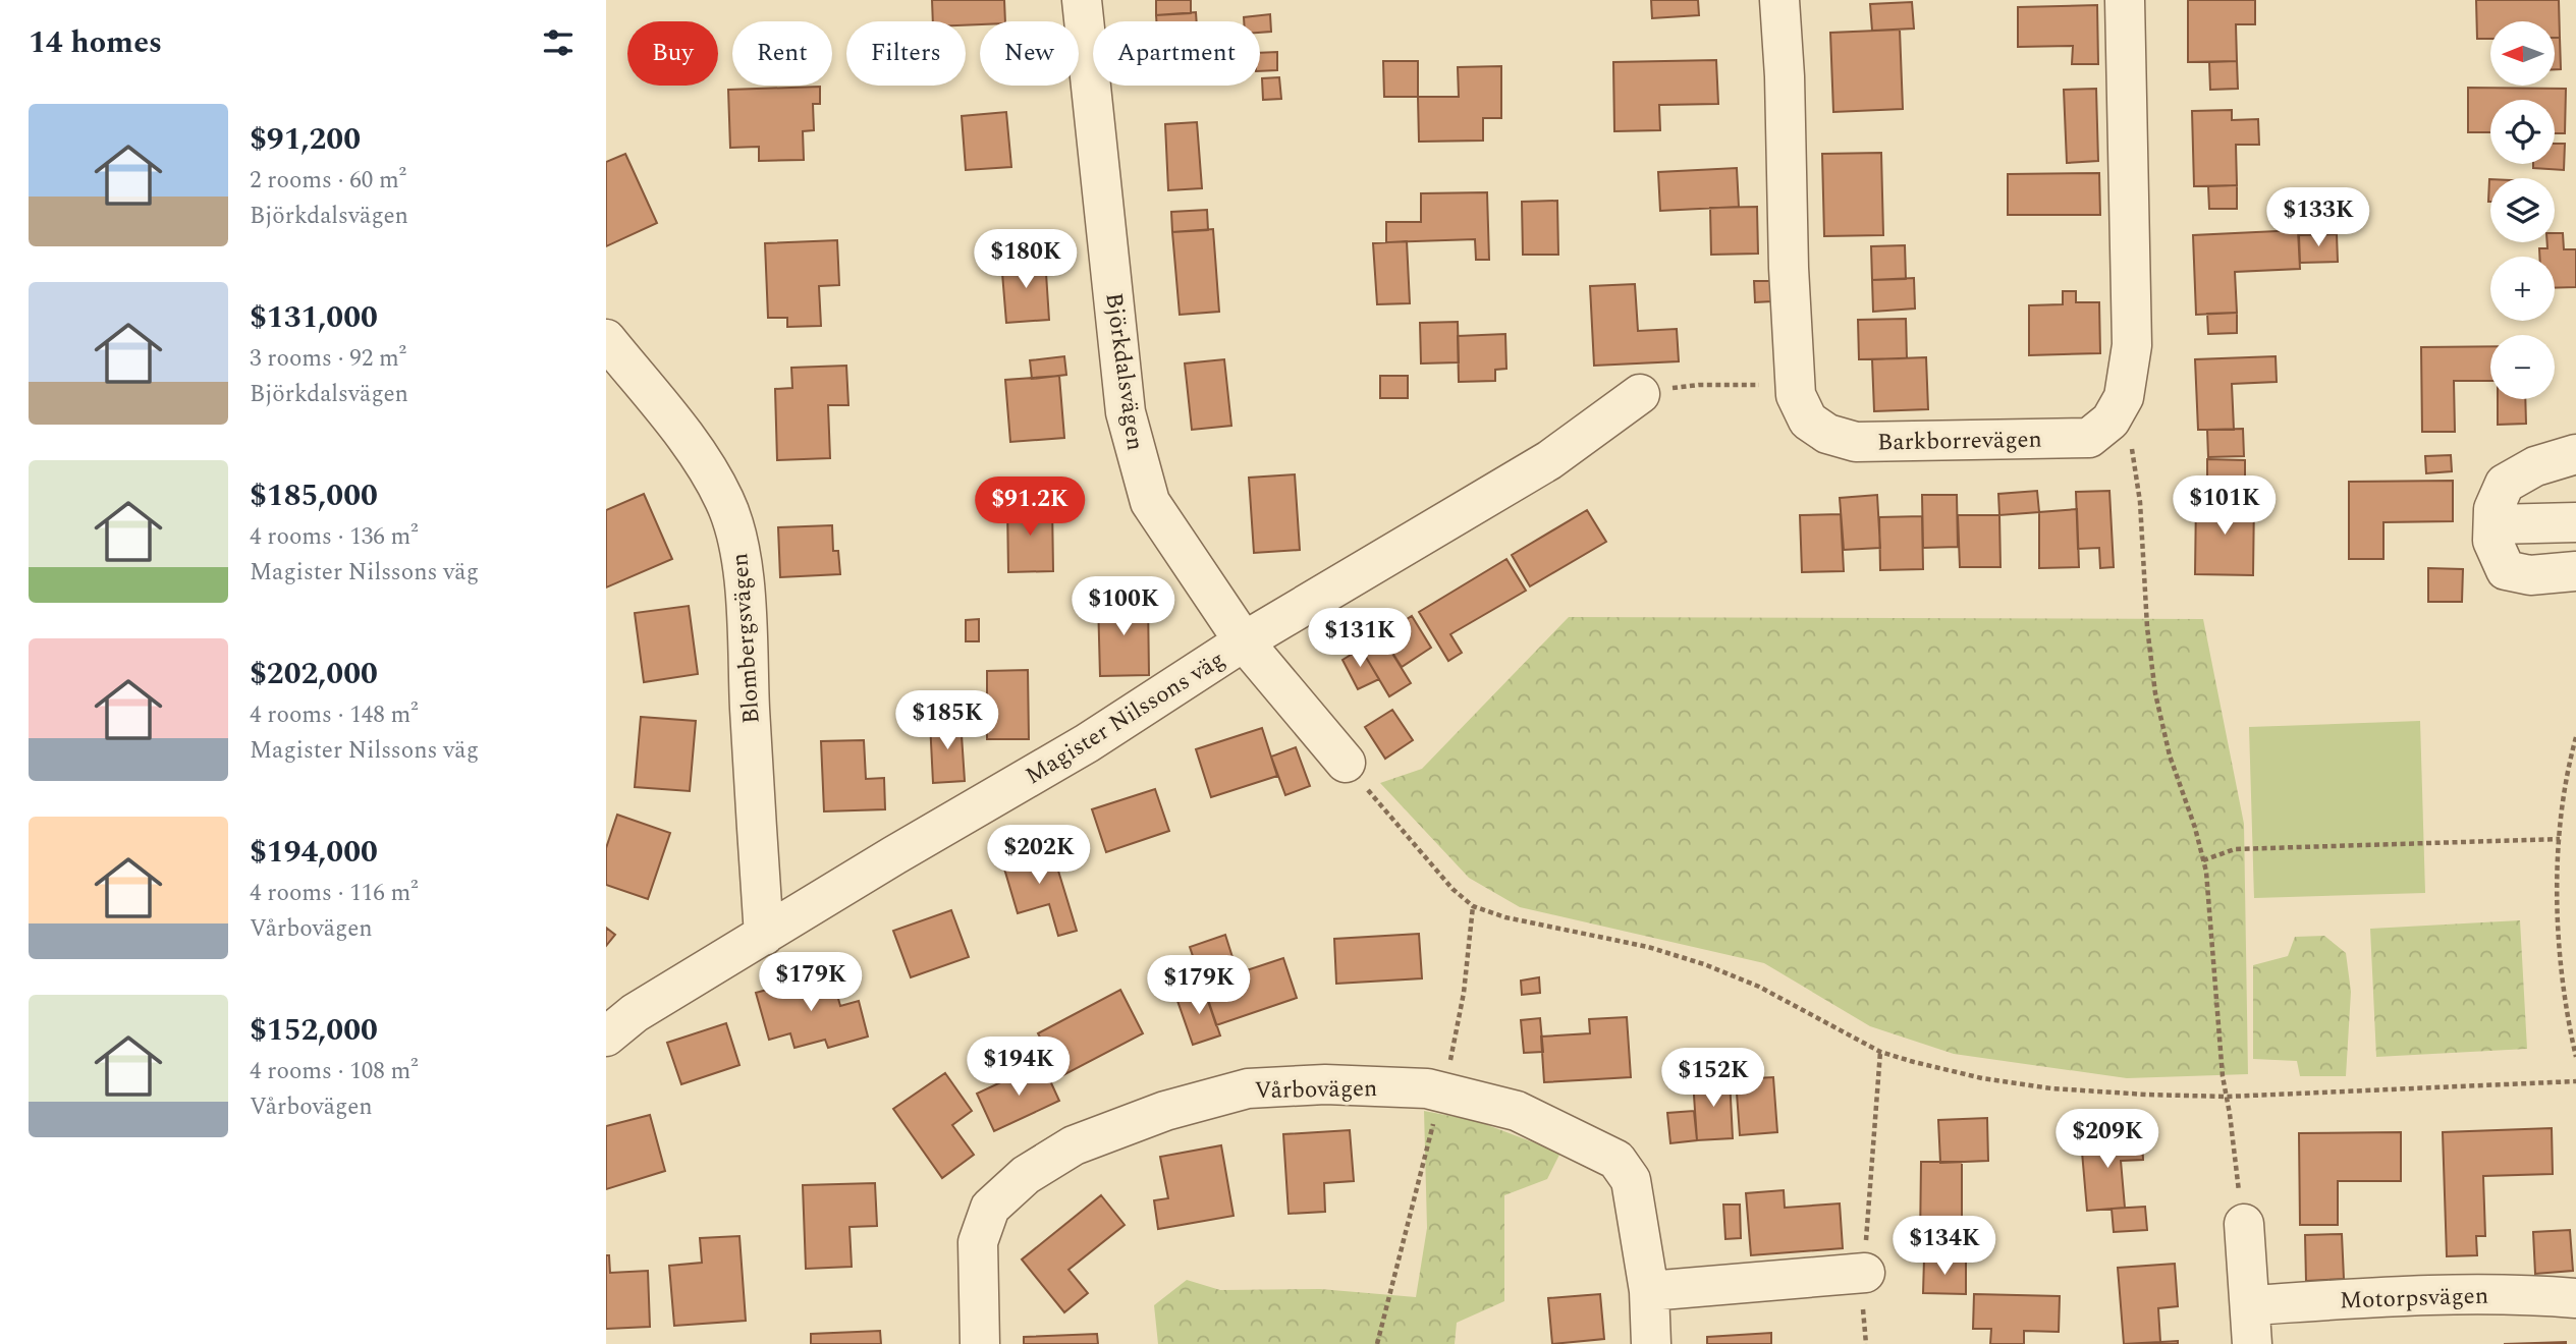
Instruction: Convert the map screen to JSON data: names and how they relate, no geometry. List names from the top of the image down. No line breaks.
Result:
{"streets":{"street":["Björkdalsvägen","Barkborrevägen","Blombergsvägen","Magister Nilssons väg","Vårbovägen","Motorpsvägen"]},"crossings":[["Björkdalsvägen","Magister Nilssons väg"],["Blombergsvägen","Magister Nilssons väg"]],"north":"left","page":{"heading":"14 homes","map_buttons":["+","−"],"chip":["Buy","Rent","Filters","New","Apartment"],"list":[{"name":"$91,200","note":"2 rooms · 60 m² · Björkdalsvägen"},{"name":"$131,000","note":"3 rooms · 92 m² · Björkdalsvägen"},{"name":"$185,000","note":"4 rooms · 136 m² · Magister Nilssons väg"},{"name":"$202,000","note":"4 rooms · 148 m² · Magister Nilssons väg"},{"name":"$194,000","note":"4 rooms · 116 m² · Vårbovägen"},{"name":"$152,000","note":"4 rooms · 108 m² · Vårbovägen"}],"price":["$133K","$180K","$101K","$91.2K","$100K","$131K","$185K","$202K","$179K","$179K","$194K","$152K","$209K","$134K"]}}
